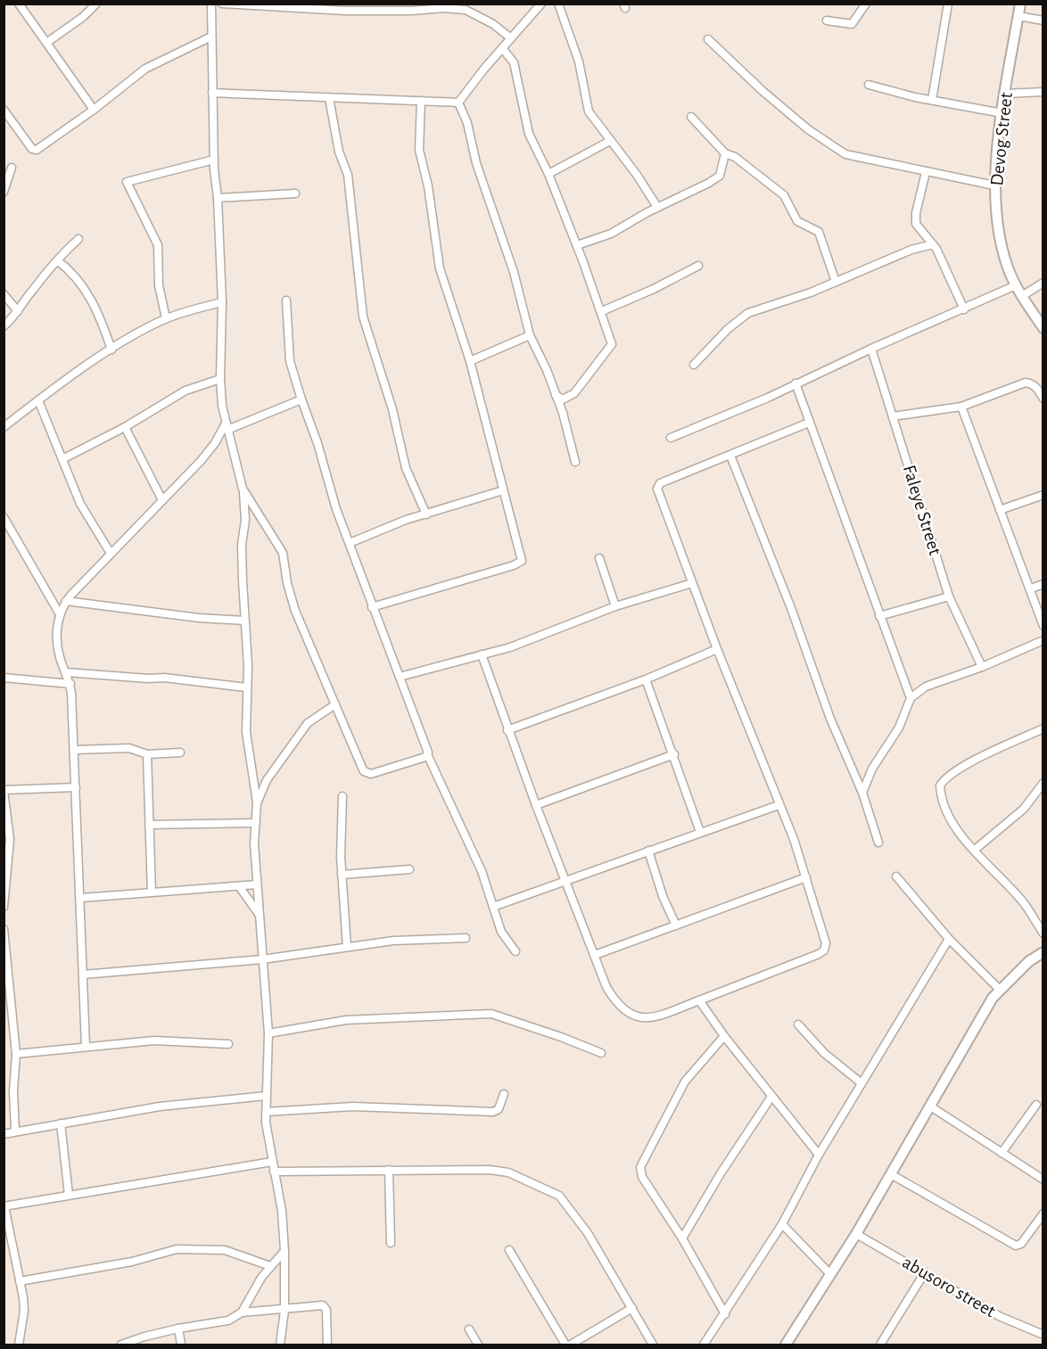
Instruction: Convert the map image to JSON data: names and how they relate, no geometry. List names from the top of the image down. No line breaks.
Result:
{"streets":{"street":["Devog Street","Faleye Street","abusoro street"]}}
